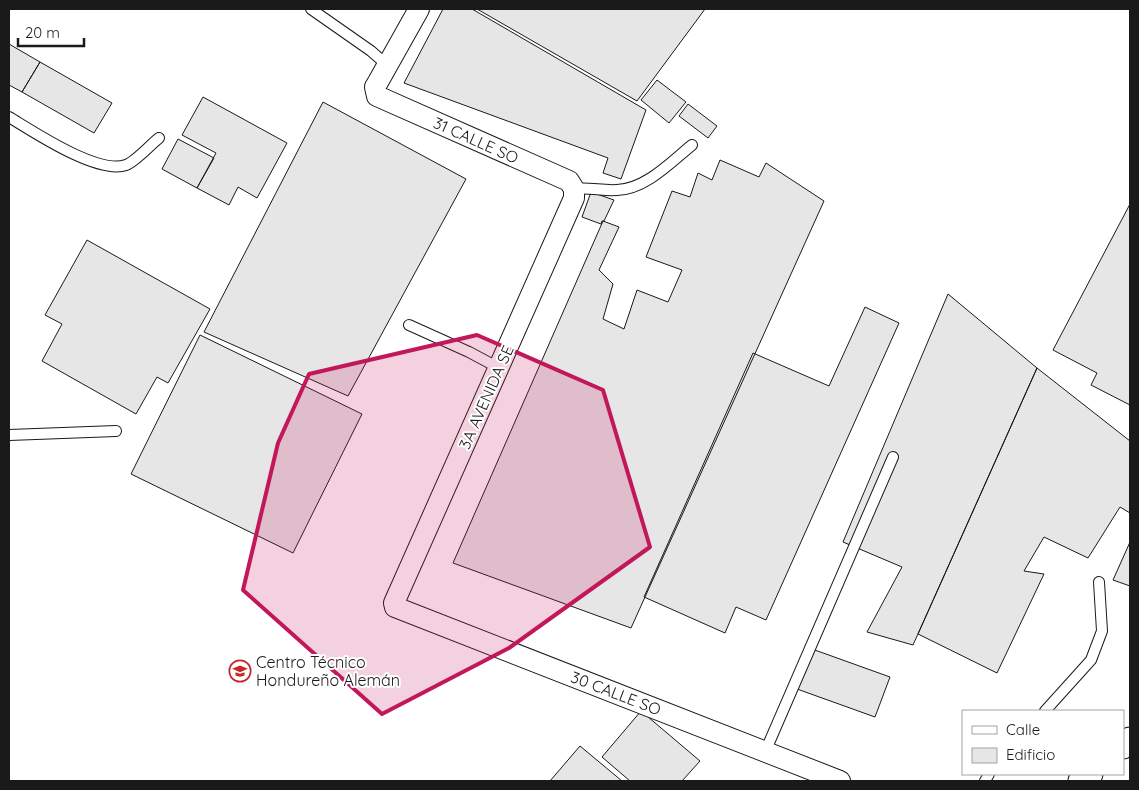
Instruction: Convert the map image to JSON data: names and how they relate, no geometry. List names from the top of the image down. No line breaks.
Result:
{"streets":{"street":["31 CALLE SO","3A AVENIDA SE","30 CALLE SO"]},"crossings":[["31 CALLE SO","3A AVENIDA SE"],["3A AVENIDA SE","30 CALLE SO"]],"places":{"school or university":["Centro Técnico Hondureño Alemán"]},"legend":["Calle","Edificio"],"scale_bar":"20 m"}
